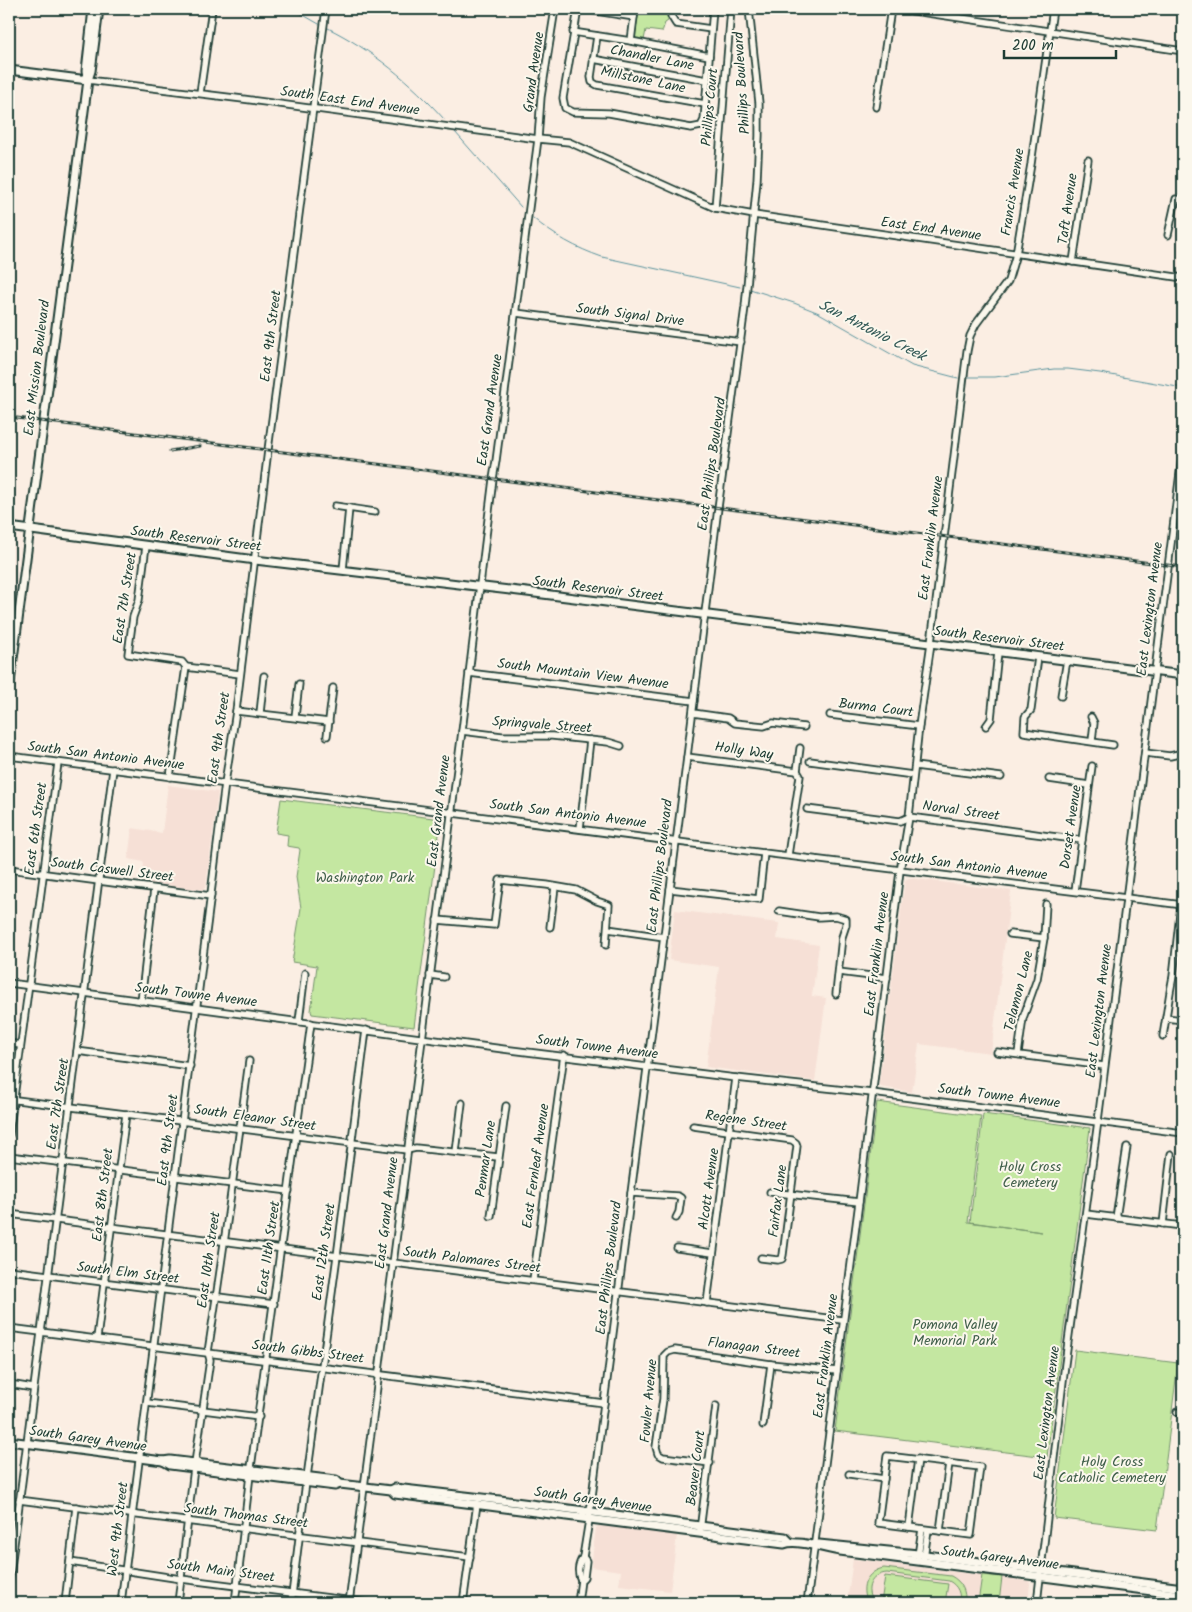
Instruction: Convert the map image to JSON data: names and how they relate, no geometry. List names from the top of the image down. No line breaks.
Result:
{"streets":{"main road":["South East End Avenue","East Mission Boulevard","South Reservoir Street","South Garey Avenue"],"street":["Chandler Lane","Grand Avenue","Millstone Lane","Phillips Boulevard","Phillips Court","Francis Avenue","Taft Avenue","East End Avenue","South Signal Drive","East 9th Street","East Grand Avenue","East Phillips Boulevard","East Franklin Avenue","East 7th Street","East Lexington Avenue","South Mountain View Avenue","Burma Court","Springvale Street","Holly Way","South San Antonio Avenue","Norval Street","Dorset Avenue","East 6th Street","South Caswell Street","Telamon Lane","South Towne Avenue","South Eleanor Street","Regene Street","Penmar Lane","East Fernleaf Avenue","Alcott Avenue","East 8th Street","Fairfax Lane","East 11th Street","East 12th Street","East 10th Street","South Palomares Street","South Elm Street","Flanagan Street","South Gibbs Street","Fowler Avenue","Beaver Court","South Thomas Street","West 9th Street","South Main Street"]},"crossings":[["Chandler Lane","Millstone Lane"],["Grand Avenue","South East End Avenue"],["Grand Avenue","East Grand Avenue"],["Phillips Boulevard","East End Avenue"],["Phillips Boulevard","East Phillips Boulevard"],["South East End Avenue","East End Avenue"],["South East End Avenue","East 9th Street"],["South East End Avenue","East Mission Boulevard"],["South East End Avenue","East Grand Avenue"],["Phillips Court","East End Avenue"],["Francis Avenue","East End Avenue"],["Francis Avenue","East Franklin Avenue"],["Taft Avenue","East End Avenue"],["East End Avenue","East Phillips Boulevard"],["South Signal Drive","East Grand Avenue"],["South Signal Drive","East Phillips Boulevard"],["East 9th Street","South Reservoir Street"],["East 9th Street","South San Antonio Avenue"],["East 9th Street","South Caswell Street"],["East 9th Street","South Towne Avenue"],["East 9th Street","South Eleanor Street"],["East 9th Street","South Palomares Street"],["East 9th Street","South Elm Street"],["East 9th Street","South Gibbs Street"],["East 9th Street","South Garey Avenue"],["East 9th Street","West 9th Street"],["East Mission Boulevard","South Reservoir Street"],["East Grand Avenue","South Reservoir Street"],["East Grand Avenue","South Mountain View Avenue"],["East Grand Avenue","Springvale Street"],["East Grand Avenue","South San Antonio Avenue"],["East Grand Avenue","South Towne Avenue"],["East Grand Avenue","South Eleanor Street"],["East Grand Avenue","South Palomares Street"],["East Grand Avenue","South Gibbs Street"],["East Grand Avenue","South Garey Avenue"],["East Grand Avenue","South Thomas Street"],["East Grand Avenue","South Main Street"],["East Phillips Boulevard","South Reservoir Street"],["East Phillips Boulevard","South Mountain View Avenue"],["East Phillips Boulevard","Holly Way"],["East Phillips Boulevard","South San Antonio Avenue"],["East Phillips Boulevard","South Towne Avenue"],["East Phillips Boulevard","South Palomares Street"],["East Phillips Boulevard","South Gibbs Street"],["East Phillips Boulevard","South Garey Avenue"],["East Franklin Avenue","South Reservoir Street"],["East Franklin Avenue","Burma Court"],["East Franklin Avenue","South San Antonio Avenue"],["East Franklin Avenue","Norval Street"],["East Franklin Avenue","South Towne Avenue"],["East Franklin Avenue","South Palomares Street"],["East Franklin Avenue","Flanagan Street"],["East Franklin Avenue","South Garey Avenue"],["South Reservoir Street","East 7th Street"],["South Reservoir Street","East Lexington Avenue"],["East 7th Street","South San Antonio Avenue"],["East 7th Street","South Caswell Street"],["East 7th Street","South Towne Avenue"],["East 7th Street","South Eleanor Street"],["East 7th Street","South Palomares Street"],["East 7th Street","South Elm Street"],["East 7th Street","South Gibbs Street"],["East 7th Street","South Garey Avenue"],["East 7th Street","South Thomas Street"],["East Lexington Avenue","South San Antonio Avenue"],["East Lexington Avenue","South Towne Avenue"],["East Lexington Avenue","South Garey Avenue"],["South San Antonio Avenue","Dorset Avenue"],["South San Antonio Avenue","East 6th Street"],["Norval Street","Dorset Avenue"],["East 6th Street","South Caswell Street"],["East 6th Street","South Towne Avenue"],["East 6th Street","South Eleanor Street"],["South Towne Avenue","East Fernleaf Avenue"],["South Towne Avenue","Alcott Avenue"],["South Towne Avenue","East 11th Street"],["South Towne Avenue","East 12th Street"],["South Eleanor Street","Penmar Lane"],["South Eleanor Street","East 8th Street"],["South Eleanor Street","East 11th Street"],["South Eleanor Street","East 12th Street"],["South Eleanor Street","East 10th Street"],["Regene Street","Alcott Avenue"],["Regene Street","Fairfax Lane"],["East Fernleaf Avenue","South Palomares Street"],["Alcott Avenue","South Palomares Street"],["East 8th Street","South Palomares Street"],["East 8th Street","South Elm Street"],["East 8th Street","South Gibbs Street"],["East 11th Street","South Palomares Street"],["East 11th Street","South Elm Street"],["East 11th Street","South Gibbs Street"],["East 11th Street","South Garey Avenue"],["East 11th Street","South Thomas Street"],["East 11th Street","South Main Street"],["East 12th Street","South Palomares Street"],["East 12th Street","South Gibbs Street"],["East 12th Street","South Garey Avenue"],["East 12th Street","South Thomas Street"],["East 12th Street","South Main Street"],["East 10th Street","South Palomares Street"],["East 10th Street","South Elm Street"],["East 10th Street","South Gibbs Street"],["East 10th Street","South Garey Avenue"],["East 10th Street","South Thomas Street"],["East 10th Street","South Main Street"],["Flanagan Street","Fowler Avenue"],["Fowler Avenue","Beaver Court"],["South Garey Avenue","Beaver Court"],["South Garey Avenue","West 9th Street"],["South Thomas Street","West 9th Street"],["West 9th Street","South Main Street"]],"water":["San Antonio Creek"],"parks":["Washington Park","Holy Cross Cemetery","Pomona Valley Memorial Park","Holy Cross Catholic Cemetery"],"scale_bar":"200 m"}
